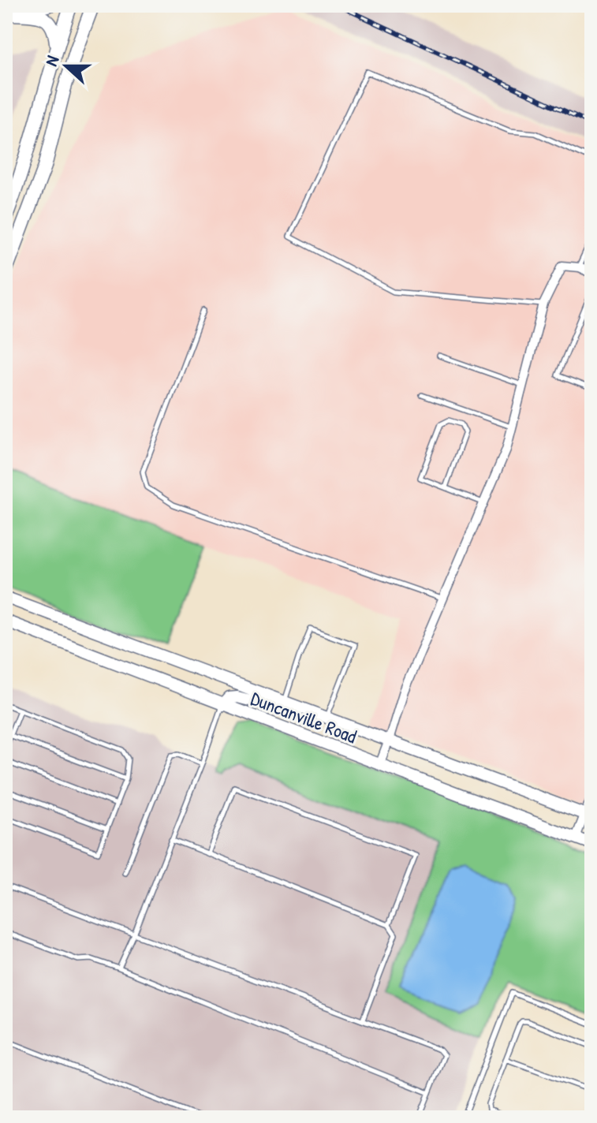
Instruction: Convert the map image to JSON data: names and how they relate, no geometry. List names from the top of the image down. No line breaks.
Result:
{"streets":{"main road":["Duncanville Road"]},"north":"left"}
